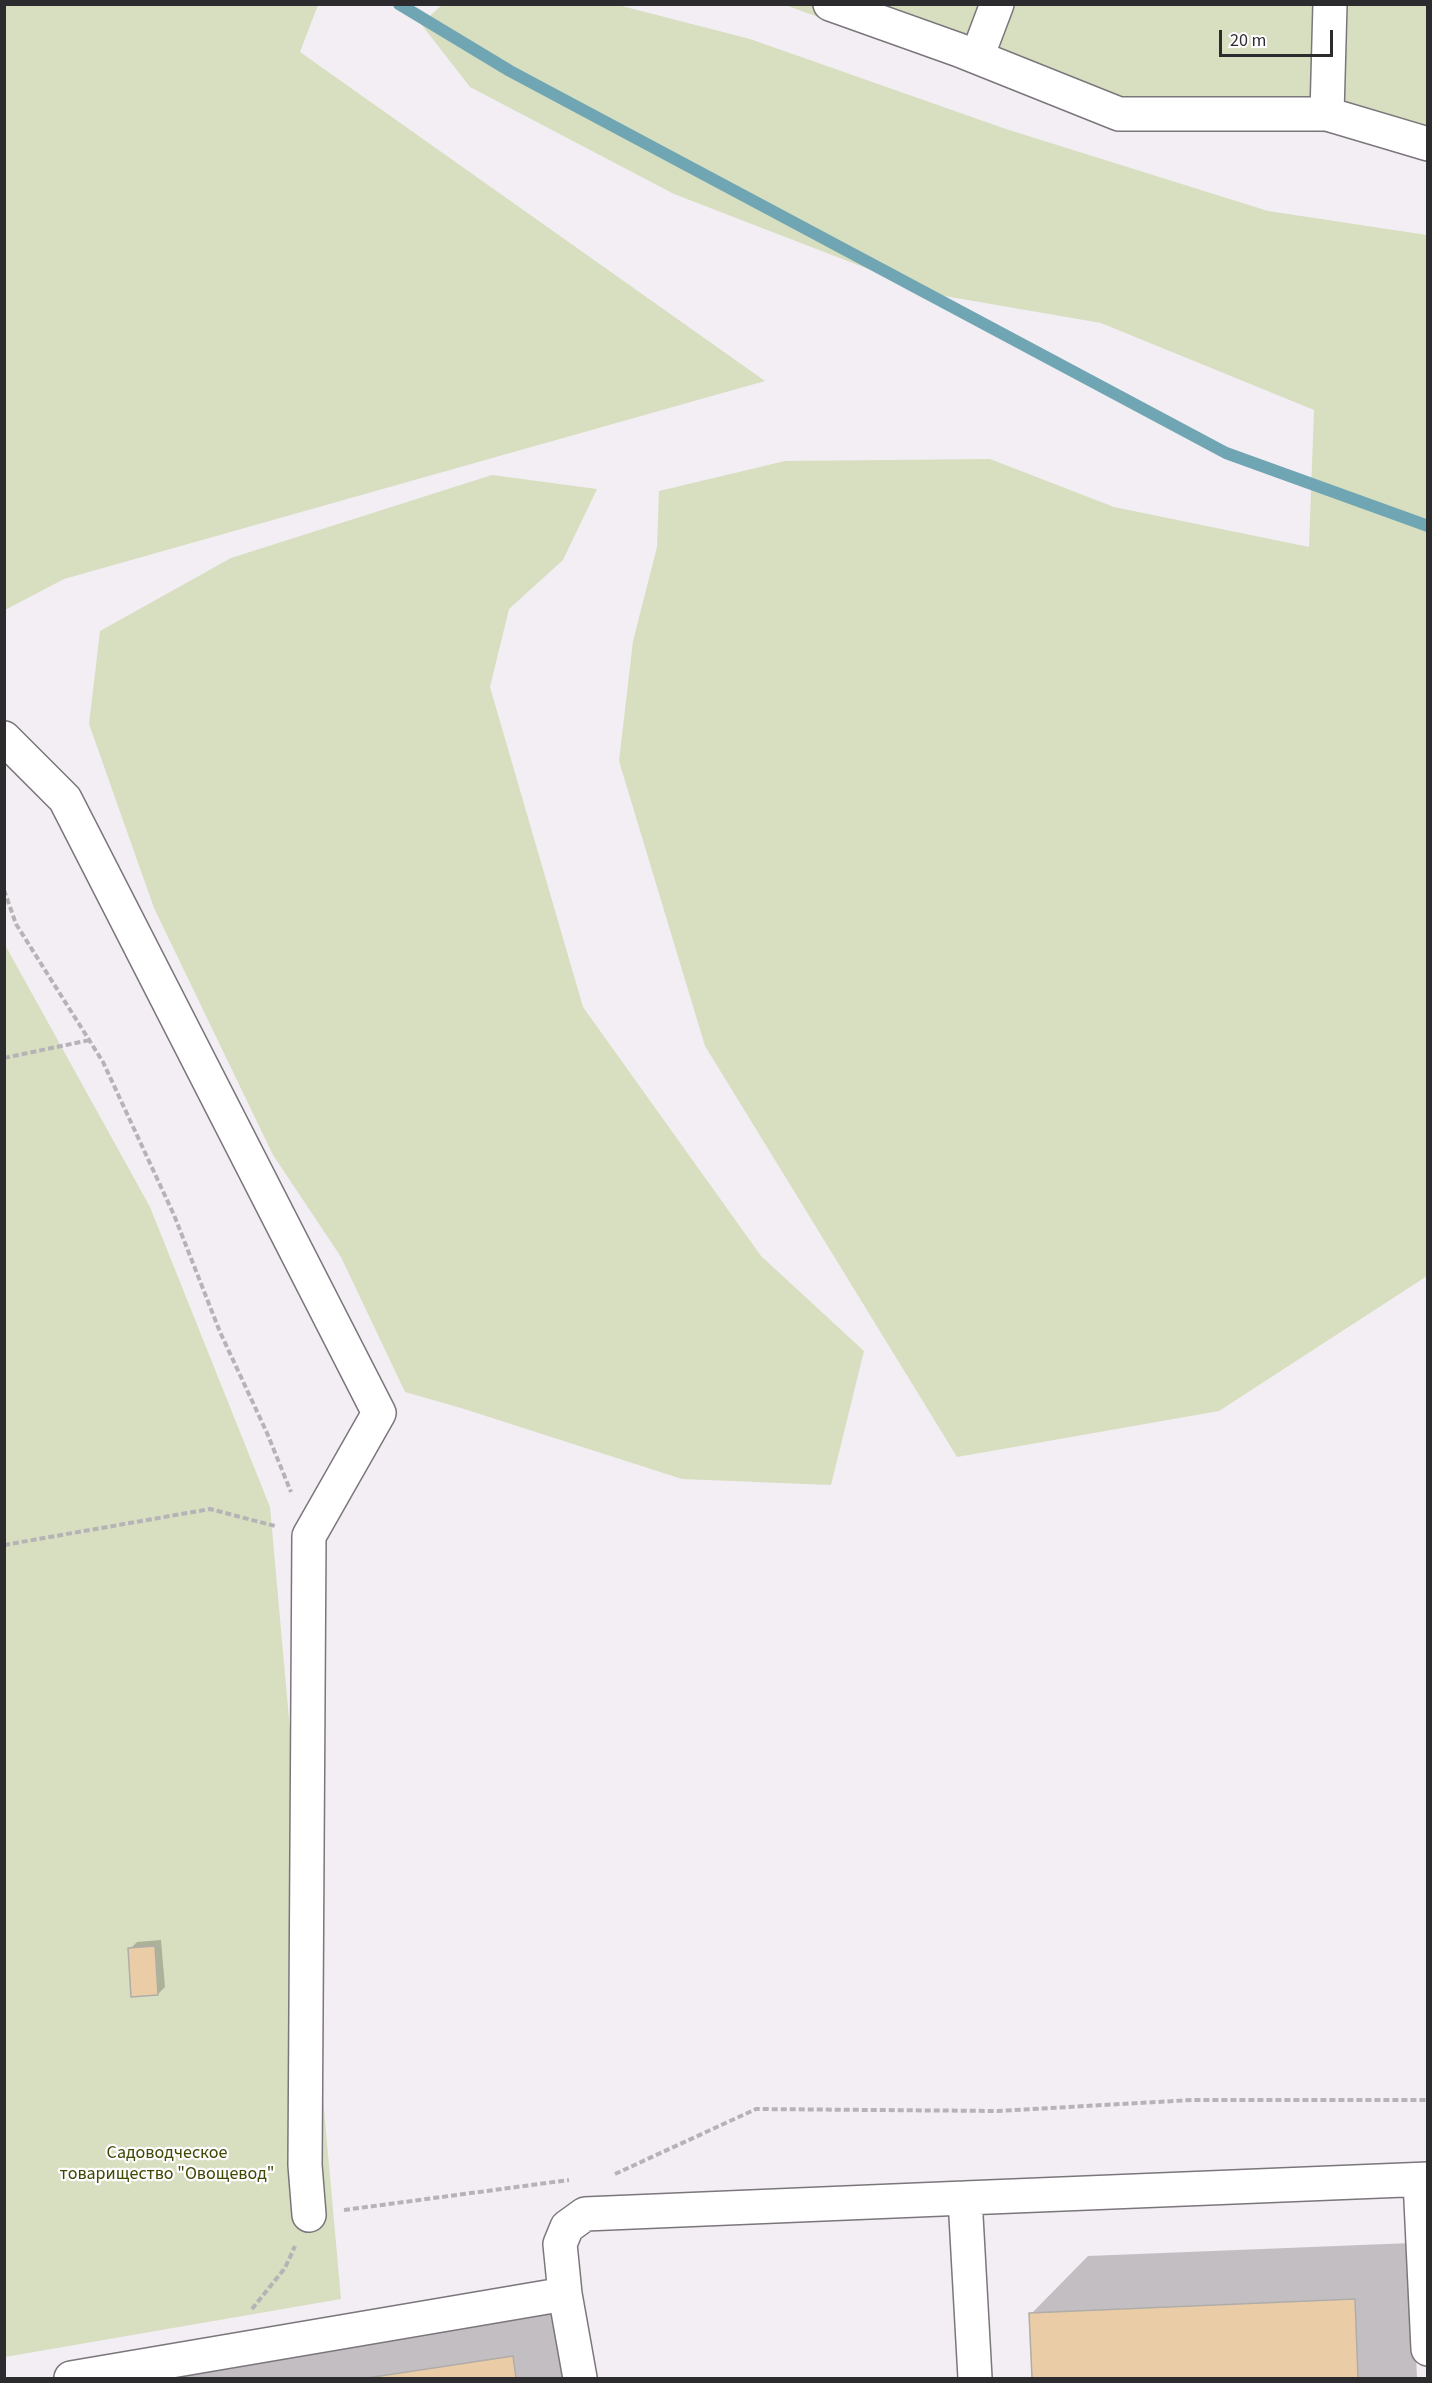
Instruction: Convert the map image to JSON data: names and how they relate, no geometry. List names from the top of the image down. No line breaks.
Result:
{"parks":["Садоводческое товарищество \"Овощевод\""],"scale_bar":"20 m"}
